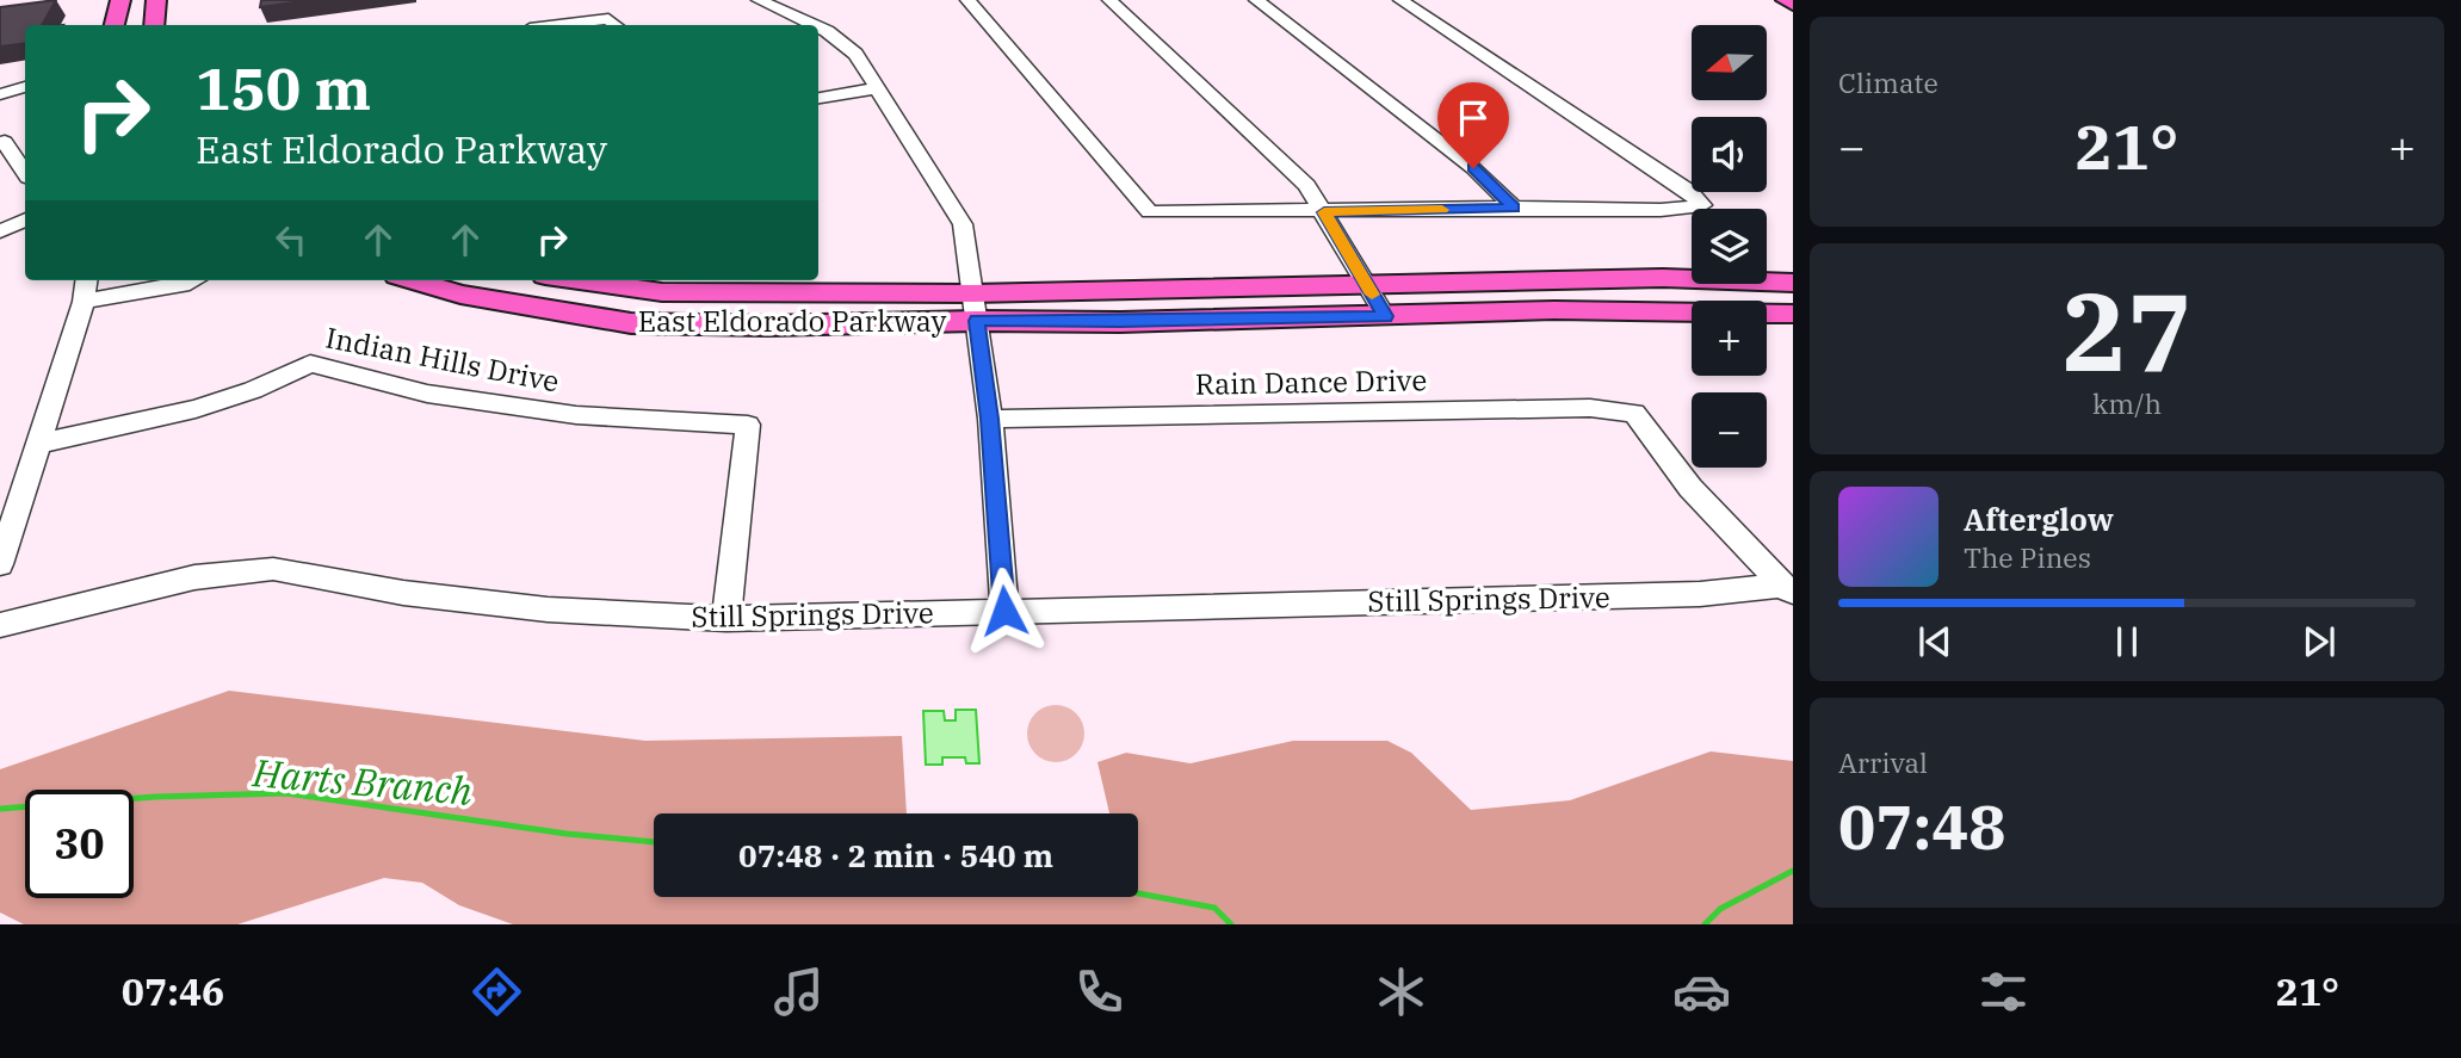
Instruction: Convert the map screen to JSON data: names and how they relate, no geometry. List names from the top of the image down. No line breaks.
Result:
{"streets":{"main road":["East Eldorado Parkway"],"street":["Indian Hills Drive","Rain Dance Drive","Still Springs Drive"]},"crossings":[["Indian Hills Drive","Still Springs Drive"],["Rain Dance Drive","Still Springs Drive"]],"water":["Harts Branch"],"north":"left","page":{"tile":["Climate",["27","km/h"],["Arrival","07:48"]],"map_buttons":["+","−"],"turn":["150 m","East Eldorado Parkway"],"heat":["−","21°","+"],"song":["Afterglow","The Pines"],"limit":"30","trip":"07:48 · 2 min · 540 m","tabs":["07:46","21°"]}}
